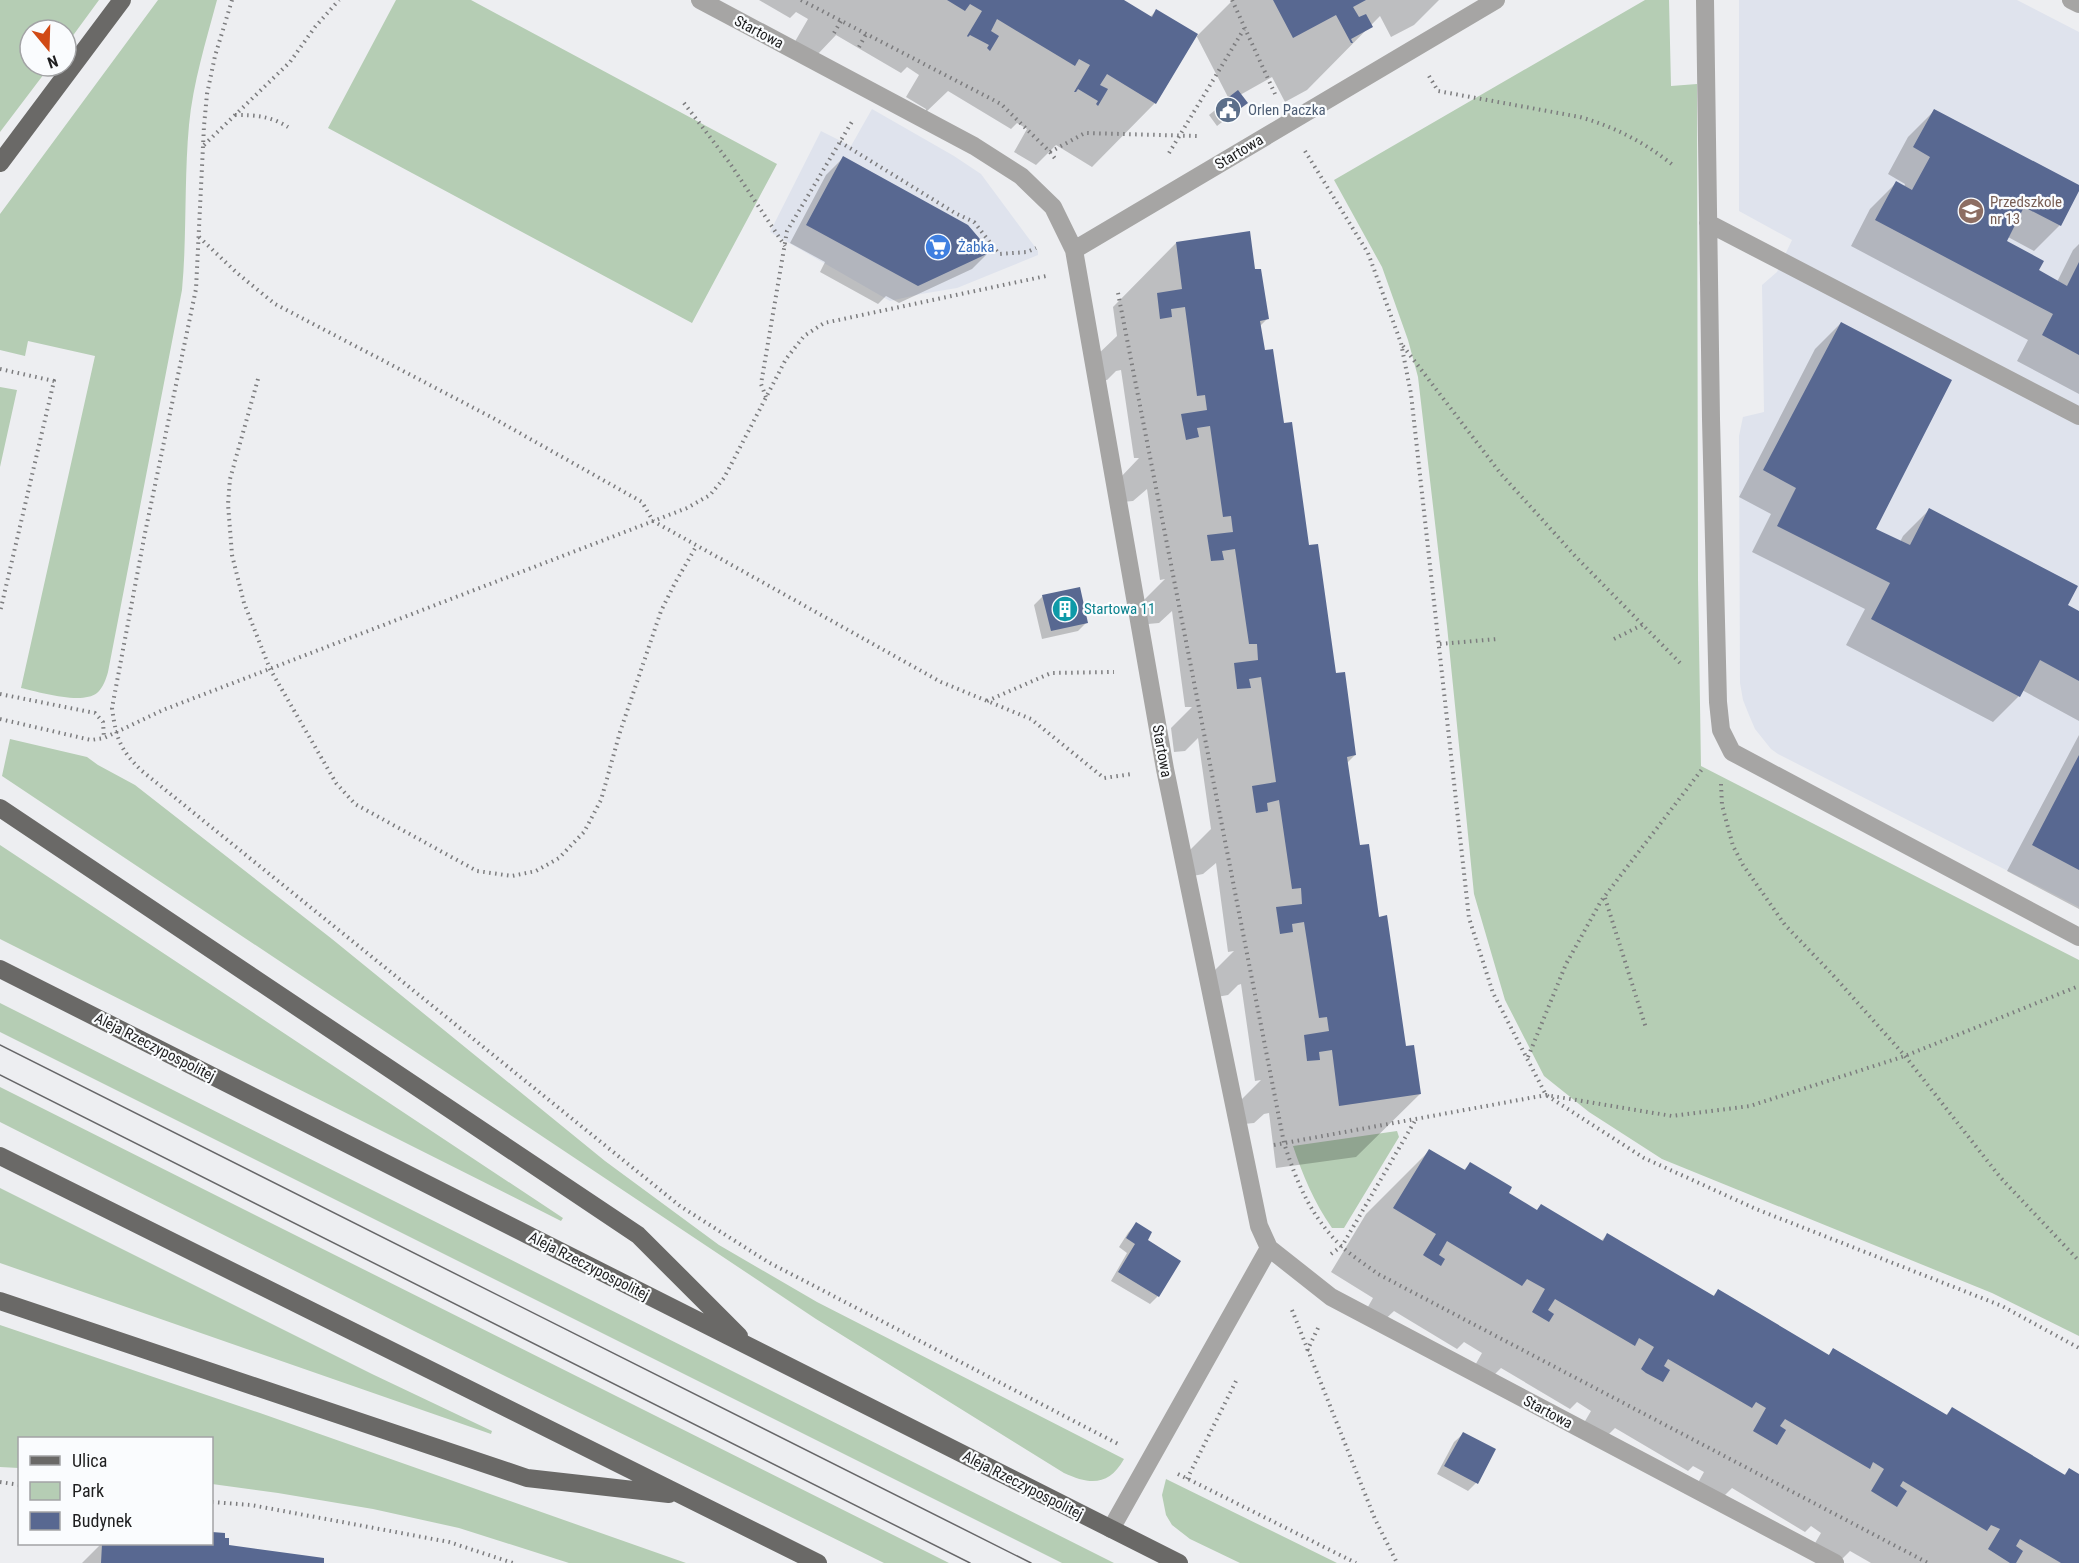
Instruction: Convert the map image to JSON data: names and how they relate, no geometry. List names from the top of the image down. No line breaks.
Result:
{"streets":{"main road":["Aleja Rzeczypospolitej"],"street":["Startowa"]},"places":{"public building":["Orlen Paczka"],"school or university":["Przedszkole nr 13"],"supermarket":["Żabka"],"building":["Startowa 11"]},"legend":["Ulica","Park","Budynek"],"north":"bottom"}
